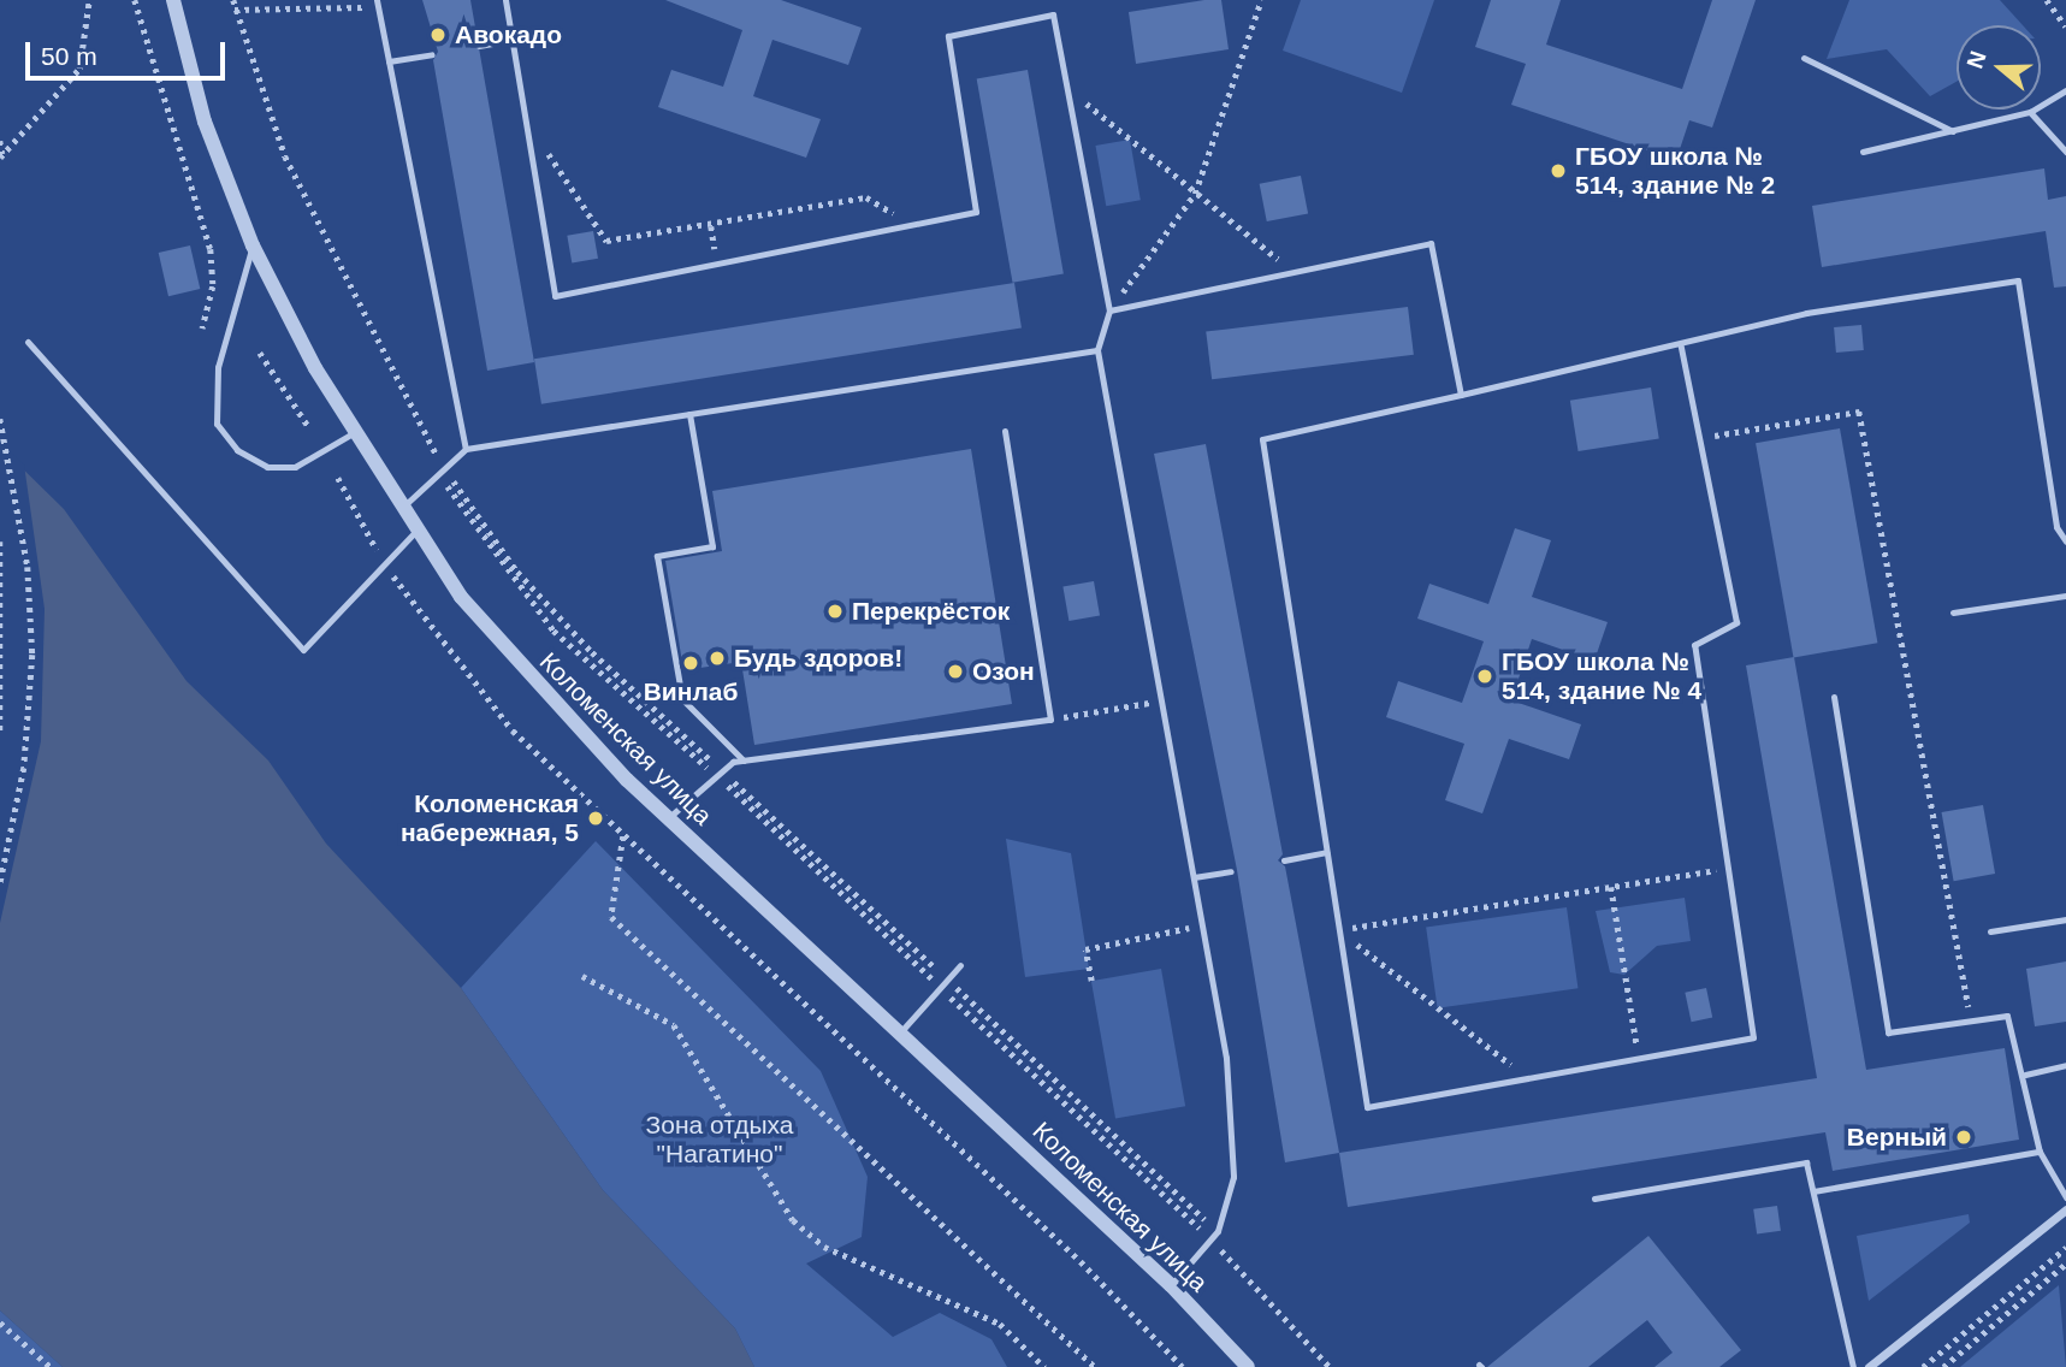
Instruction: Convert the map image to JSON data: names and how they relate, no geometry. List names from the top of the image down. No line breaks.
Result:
{"streets":{"street":["Коломенская улица"]},"parks":["Зона отдыха \"Нагатино\""],"places":["Авокадо","ГБОУ школа № 514, здание № 2","Перекрёсток","Будь здоров!","Винлаб","Озон","ГБОУ школа № 514, здание № 4","Коломенская набережная, 5","Верный"],"scale_bar":"50 m","north":"left"}
